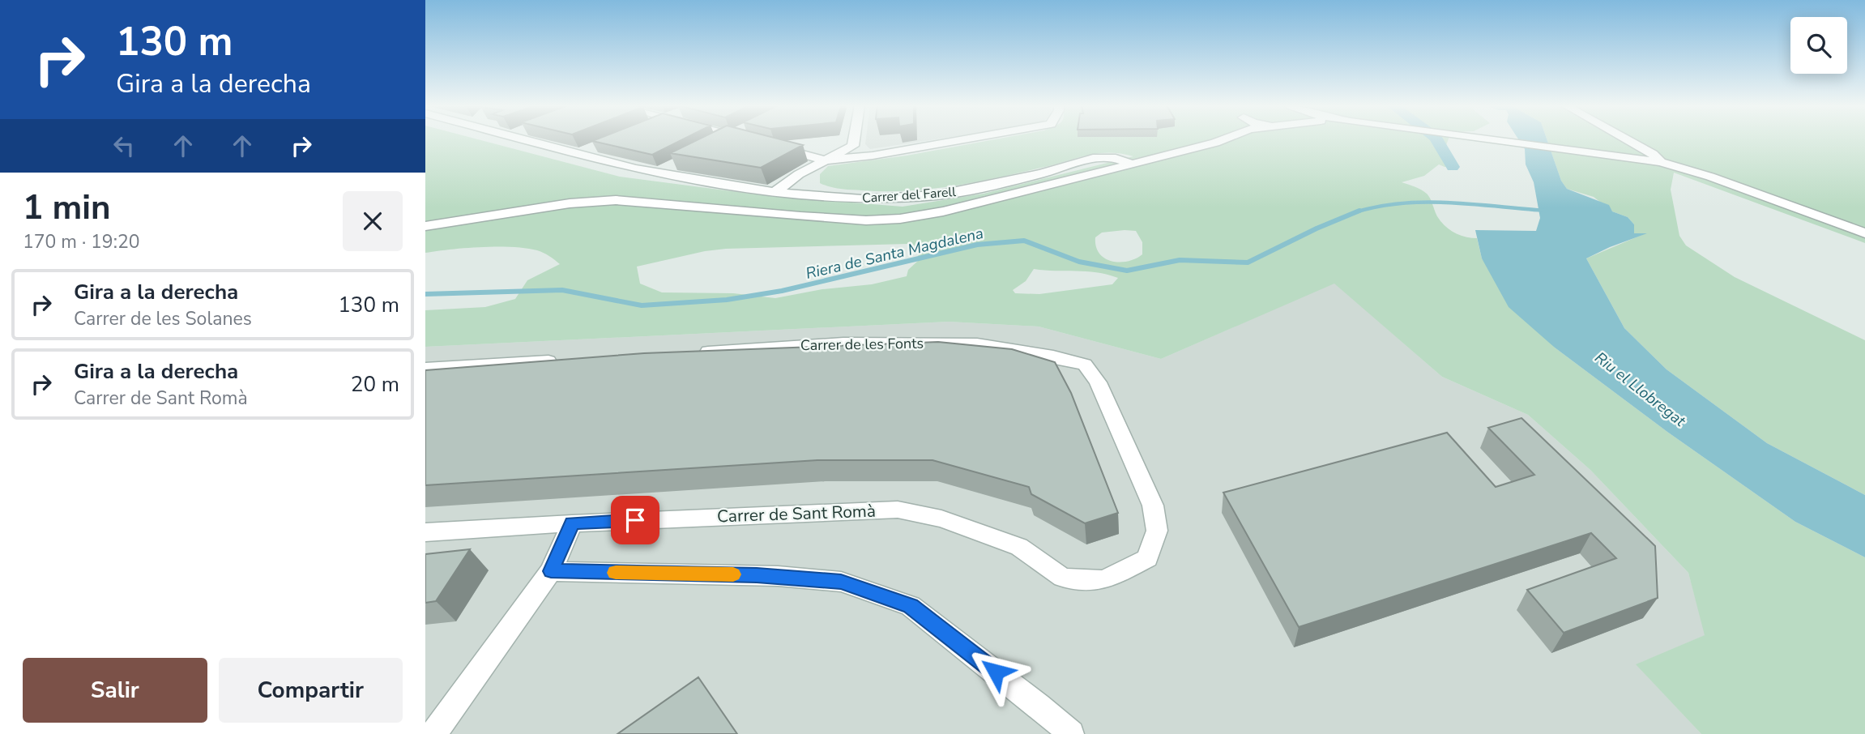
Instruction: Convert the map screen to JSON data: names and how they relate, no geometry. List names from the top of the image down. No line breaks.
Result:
{"streets":{"street":["Carrer del Farell","Carrer de les Fonts","Carrer de Sant Romà"]},"crossings":[["Carrer de les Fonts","Carrer de Sant Romà"]],"water":["Riera de Santa Magdalena","Riu el Llobregat"],"page":{"turn":["130 m","Gira a la derecha"],"heading":["1 min","170 m · 19:20"],"list":[{"name":"Gira a la derecha","note":"Carrer de les Solanes","value":"130 m"},{"name":"Gira a la derecha","note":"Carrer de Sant Romà","value":"20 m"}],"buttons":["Salir","Compartir"]}}
